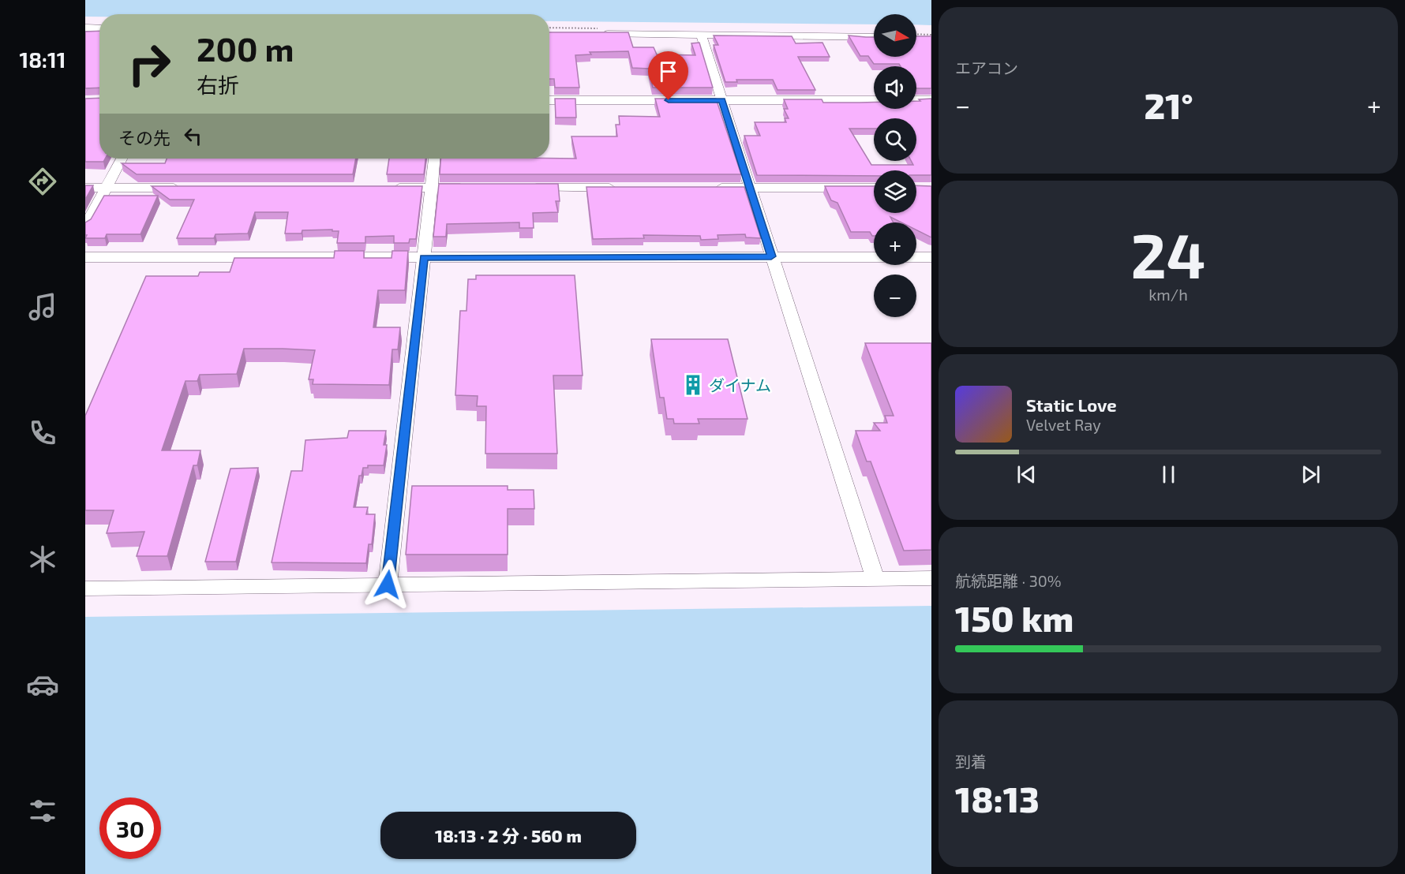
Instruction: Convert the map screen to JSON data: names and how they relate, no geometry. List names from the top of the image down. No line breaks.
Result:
{"places":{"building":["ダイナム"]},"north":"right","page":{"tabs":"18:11","tile":["エアコン",["24","km/h"],["航続距離 · 30%","150 km"],["到着","18:13"]],"map_buttons":["+","−"],"turn":["200 m","右折"],"heat":["−","21°","+"],"then":"その先","song":["Static Love","Velvet Ray"],"limit":"30","trip":"18:13 · 2 分 · 560 m"}}
